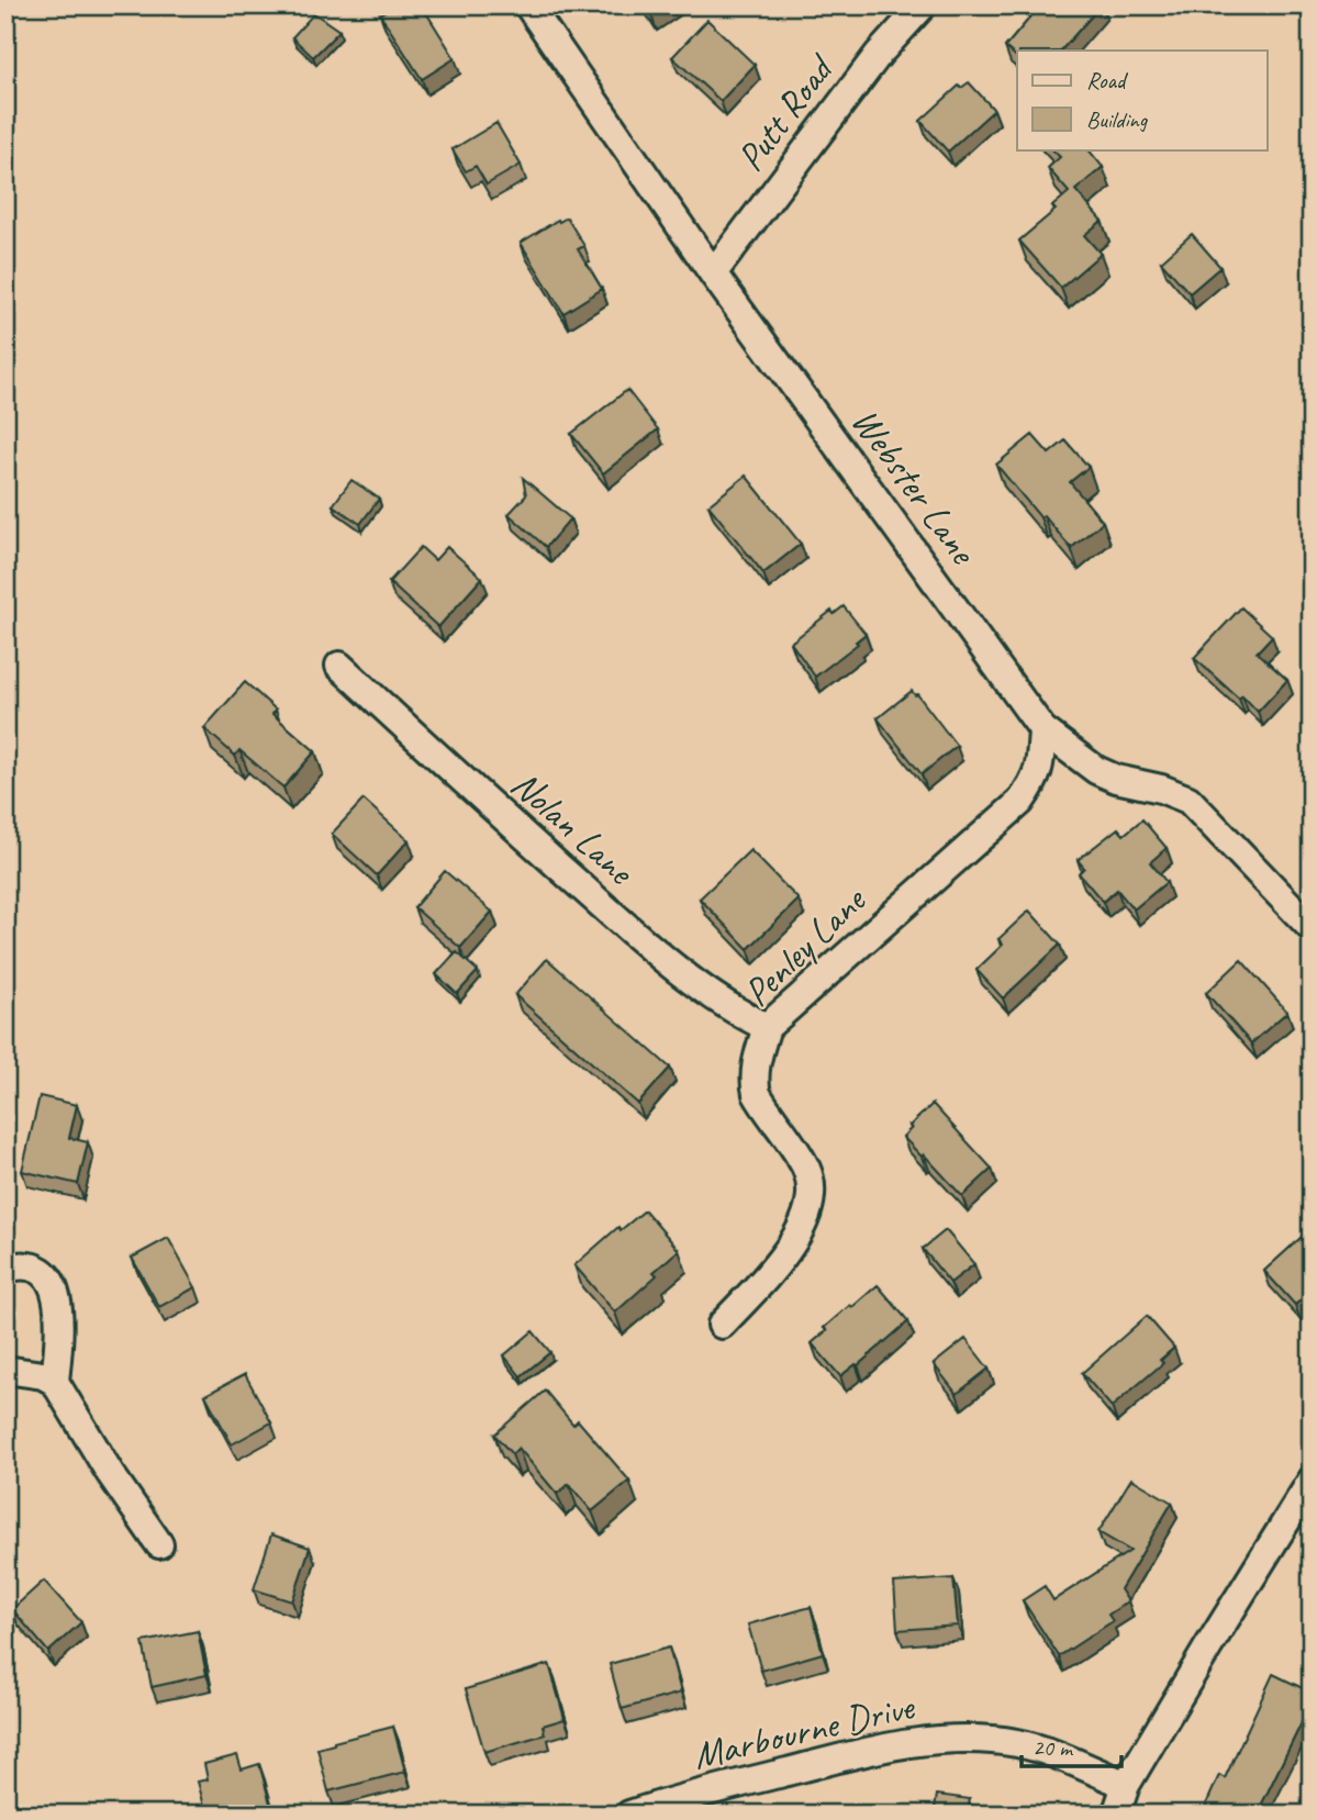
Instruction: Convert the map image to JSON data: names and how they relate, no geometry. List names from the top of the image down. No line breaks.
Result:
{"streets":{"street":["Putt Road","Webster Lane","Nolan Lane","Penley Lane","Marbourne Drive"]},"crossings":[["Putt Road","Webster Lane"],["Webster Lane","Penley Lane"],["Nolan Lane","Penley Lane"]],"legend":["Road","Building"],"scale_bar":"20 m"}
